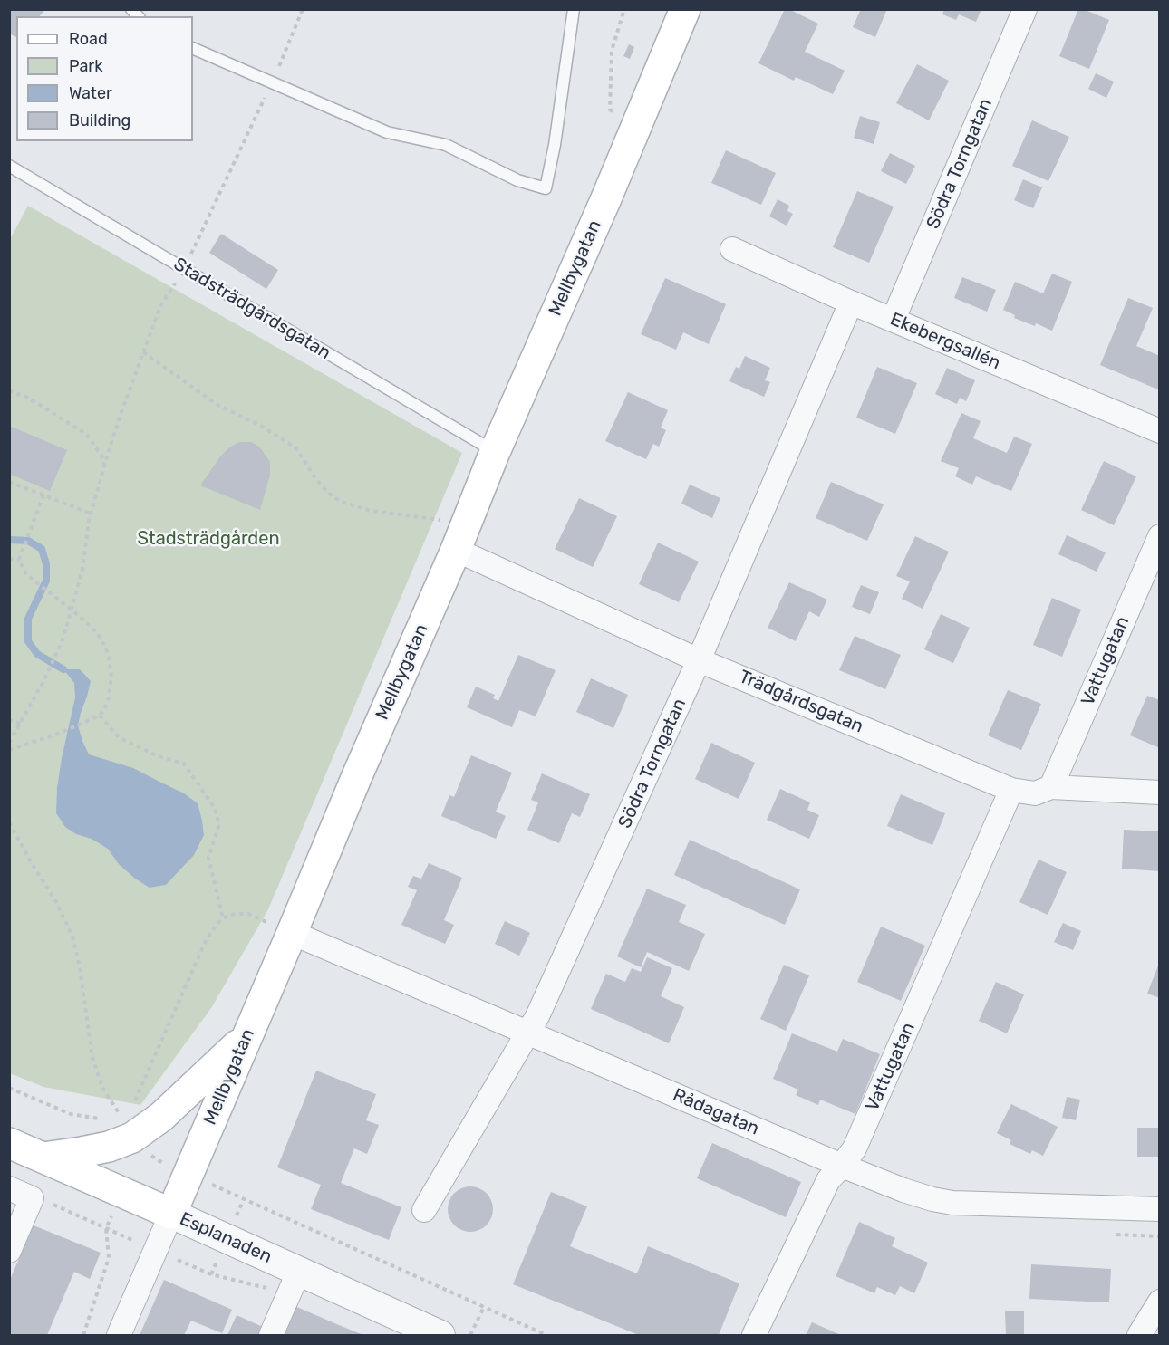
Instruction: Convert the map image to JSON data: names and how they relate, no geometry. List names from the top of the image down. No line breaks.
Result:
{"streets":{"main road":["Mellbygatan","Esplanaden"],"street":["Södra Torngatan","Ekebergsallén","Vattugatan","Trädgårdsgatan","Rådagatan"],"lane":["Stadsträdgårdsgatan"]},"crossings":[["Södra Torngatan","Ekebergsallén"],["Södra Torngatan","Trädgårdsgatan"],["Södra Torngatan","Rådagatan"],["Mellbygatan","Stadsträdgårdsgatan"],["Mellbygatan","Trädgårdsgatan"],["Mellbygatan","Rådagatan"],["Mellbygatan","Esplanaden"],["Vattugatan","Trädgårdsgatan"],["Vattugatan","Rådagatan"]],"parks":["Stadsträdgården"],"legend":["Road","Park","Water","Building"]}
